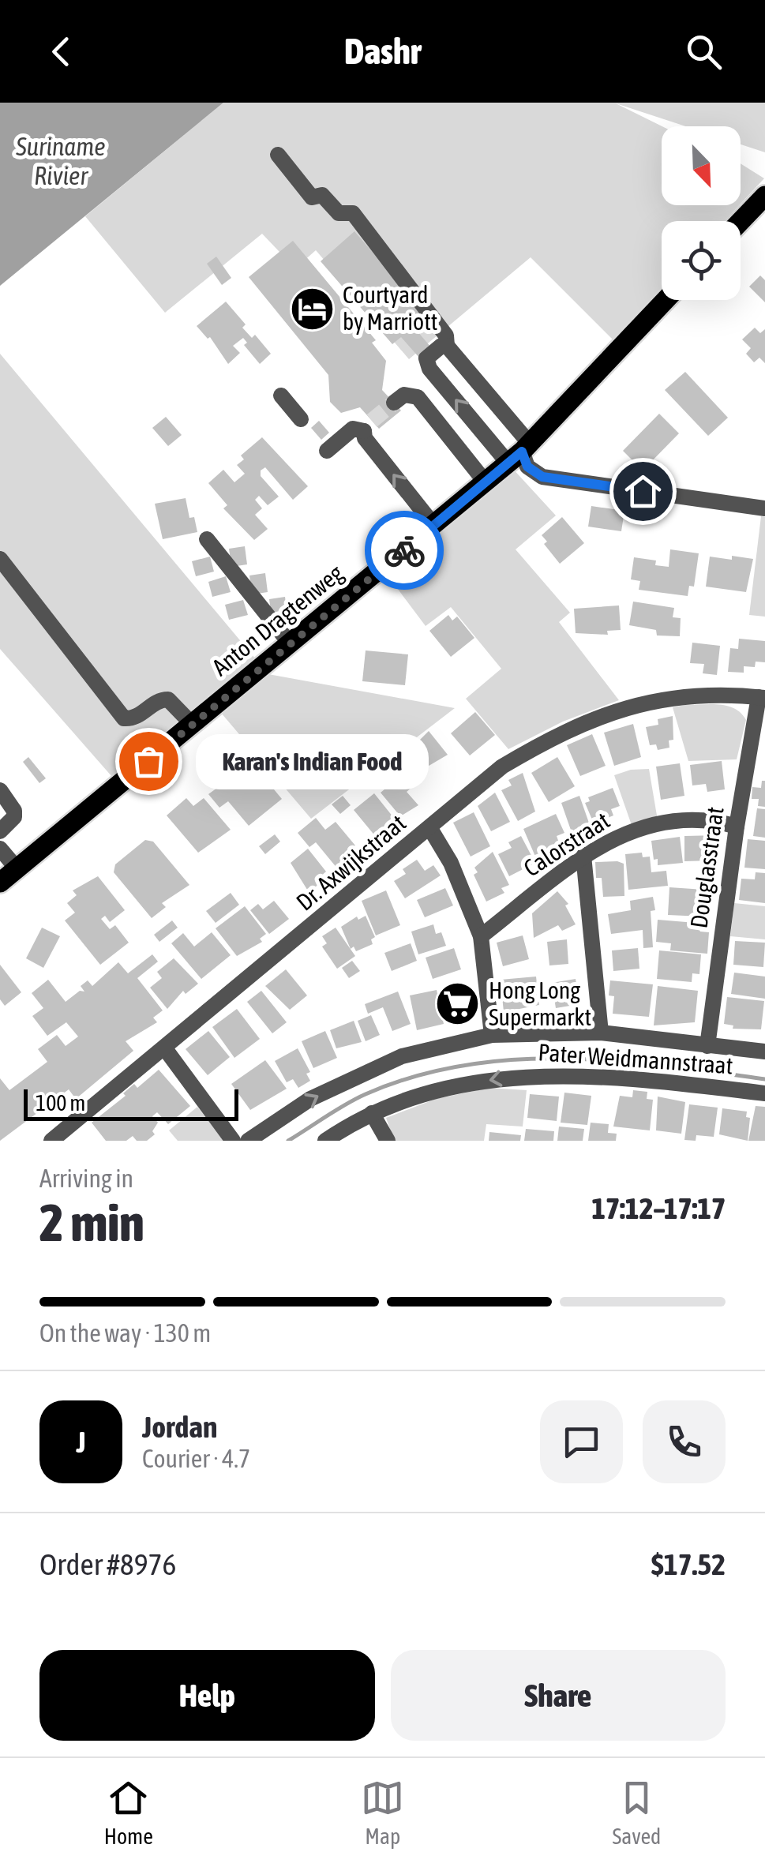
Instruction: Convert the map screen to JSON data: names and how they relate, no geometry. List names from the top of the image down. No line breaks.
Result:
{"streets":{"main road":["Anton Dragtenweg"],"street":["Calorstraat","Dr. Axwijkstraat","Douglasstraat","Pater Weidmannstraat"]},"crossings":[["Calorstraat","Douglasstraat"],["Dr. Axwijkstraat","Douglasstraat"],["Douglasstraat","Pater Weidmannstraat"]],"water":["Suriname Rivier"],"places":{"hotel":["Courtyard by Marriott"],"other":["Karan's Indian Food"],"supermarket":["Hong Long Supermarkt"]},"scale_bar":"100 m","north":"bottom right","page":{"header":"Dashr","bubble":"Karan's Indian Food","scale":"100 m","heading":["2 min","Arriving in","17:12–17:17"],"panel":["Jordan","Courier · 4.7","Order #8976","$17.52"],"bar":"On the way · 130 m","round":"J","buttons":["Help","Share"],"tabs":["Home","Map","Saved"]}}
